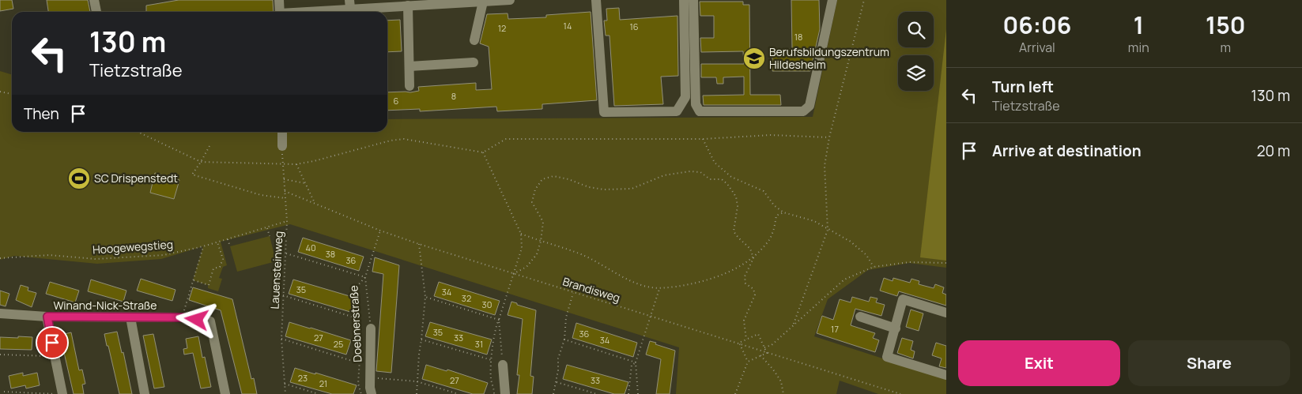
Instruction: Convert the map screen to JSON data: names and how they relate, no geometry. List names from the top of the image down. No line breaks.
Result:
{"streets":{"street":["Winand-Nick-Straße","Doebnerstraße"],"path":["Hoogewegstieg","Lauensteinweg","Brandisweg"]},"crossings":[["Hoogewegstieg","Lauensteinweg"],["Lauensteinweg","Brandisweg"],["Brandisweg","Doebnerstraße"]],"places":{"school or university":["Berufsbildungszentrum Hildesheim"],"sports":["SC Drispenstedt"]},"house_numbers":["14","16","12","18","8","6","40","38","36","35","34","32","30","17","35","36","27","33","34","25","31","23","27","33","21"],"page":{"eta":["06:06","Arrival","1","min","150","m"],"turn":["130 m","Tietzstraße"],"list":[{"name":"Turn left","note":"Tietzstraße","value":"130 m"},{"name":"Arrive at destination","value":"20 m"}],"then":"Then","buttons":["Exit","Share"]}}
